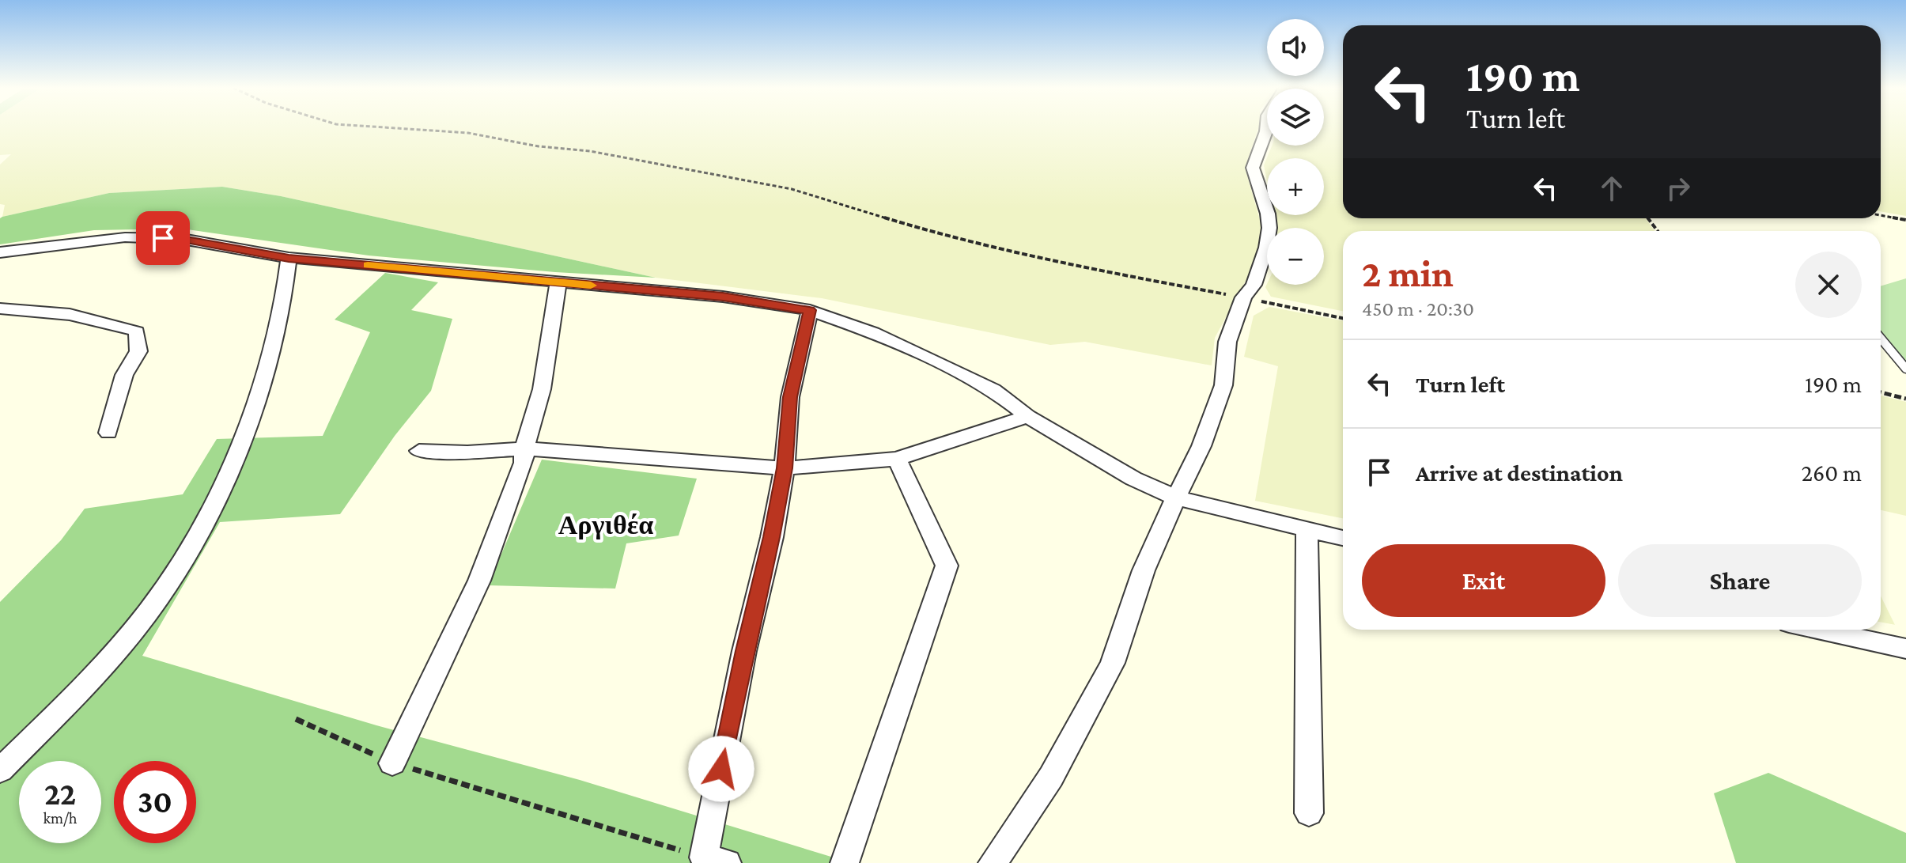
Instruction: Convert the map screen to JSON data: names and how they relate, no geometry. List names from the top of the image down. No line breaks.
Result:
{"districts":["Αργιθέα"],"page":{"map_buttons":["+","−"],"turn":["190 m","Turn left"],"heading":["2 min","450 m · 20:30"],"list":[{"name":"Turn left","value":"190 m"},{"name":"Arrive at destination","value":"260 m"}],"buttons":["Exit","Share"],"speed":"22 km/h","limit":"30"}}
